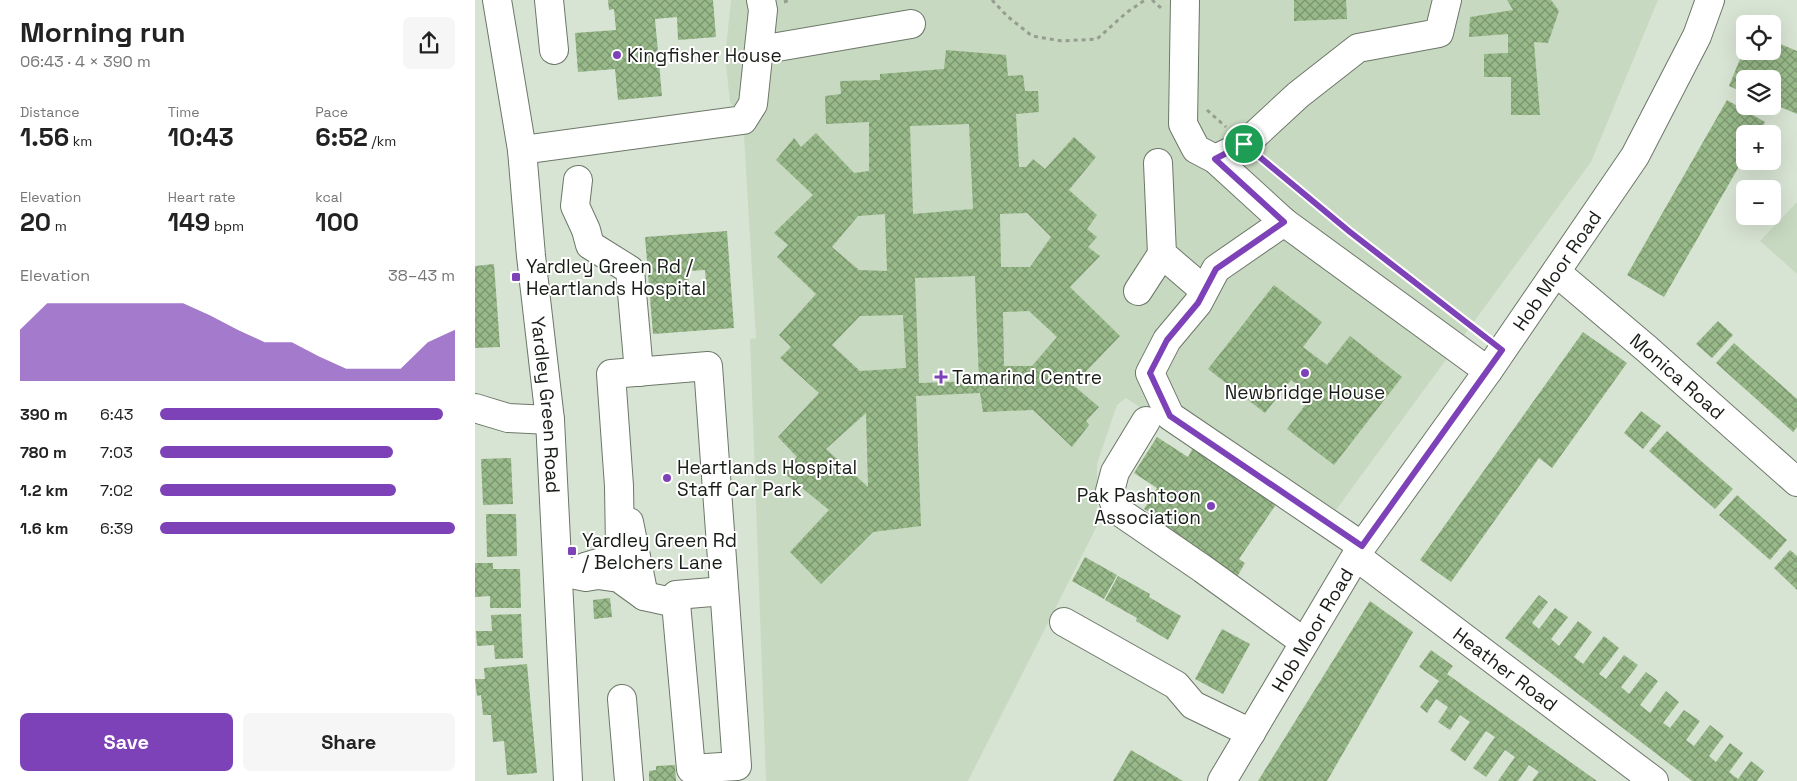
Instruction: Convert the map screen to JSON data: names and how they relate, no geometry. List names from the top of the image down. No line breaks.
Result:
{"streets":{"street":["Hob Moor Road","Monica Road","Yardley Green Road","Heather Road"]},"crossings":[["Hob Moor Road","Monica Road"],["Hob Moor Road","Heather Road"]],"places":{"other":["Kingfisher House","Newbridge House","Heartlands Hospital Staff Car Park","Pak Pashtoon Association"],"transit":["Yardley Green Rd / Heartlands Hospital","Yardley Green Rd / Belchers Lane"],"health":["Tamarind Centre"]},"page":{"heading":["Morning run","06:43 · 4 × 390 m"],"map_buttons":["+","−"],"stats":[["Distance","1.56 km"],["Time","10:43"],["Pace","6:52 /km"],["Elevation","20 m"],["Heart rate","149 bpm"],["kcal","100"]],"chart":["Elevation","38–43 m"],"list":[{"name":"390 m","note":"6:43"},{"name":"780 m","note":"7:03"},{"name":"1.2 km","note":"7:02"},{"name":"1.6 km","note":"6:39"}],"buttons":["Save","Share"]}}
